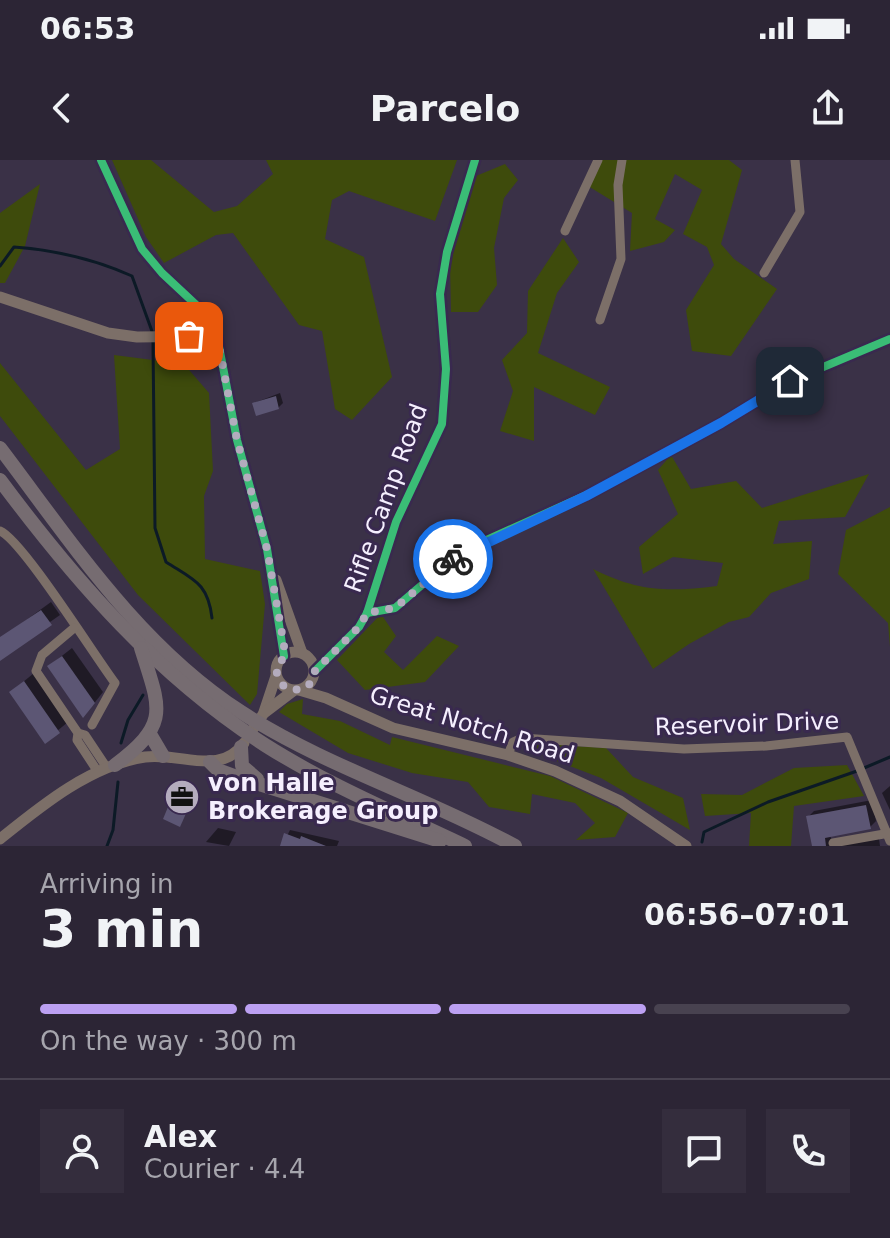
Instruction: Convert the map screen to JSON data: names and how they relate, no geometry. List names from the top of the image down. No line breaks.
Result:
{"streets":{"street":["Rifle Camp Road","Reservoir Drive","Great Notch Road"]},"crossings":[["Rifle Camp Road","Great Notch Road"],["Reservoir Drive","Great Notch Road"]],"places":{"office":["von Halle Brokerage Group"]},"page":{"status":"06:53","header":"Parcelo","heading":["3 min","Arriving in","06:56–07:01"],"panel":["Alex","Courier · 4.4"],"bar":"On the way · 300 m"}}
